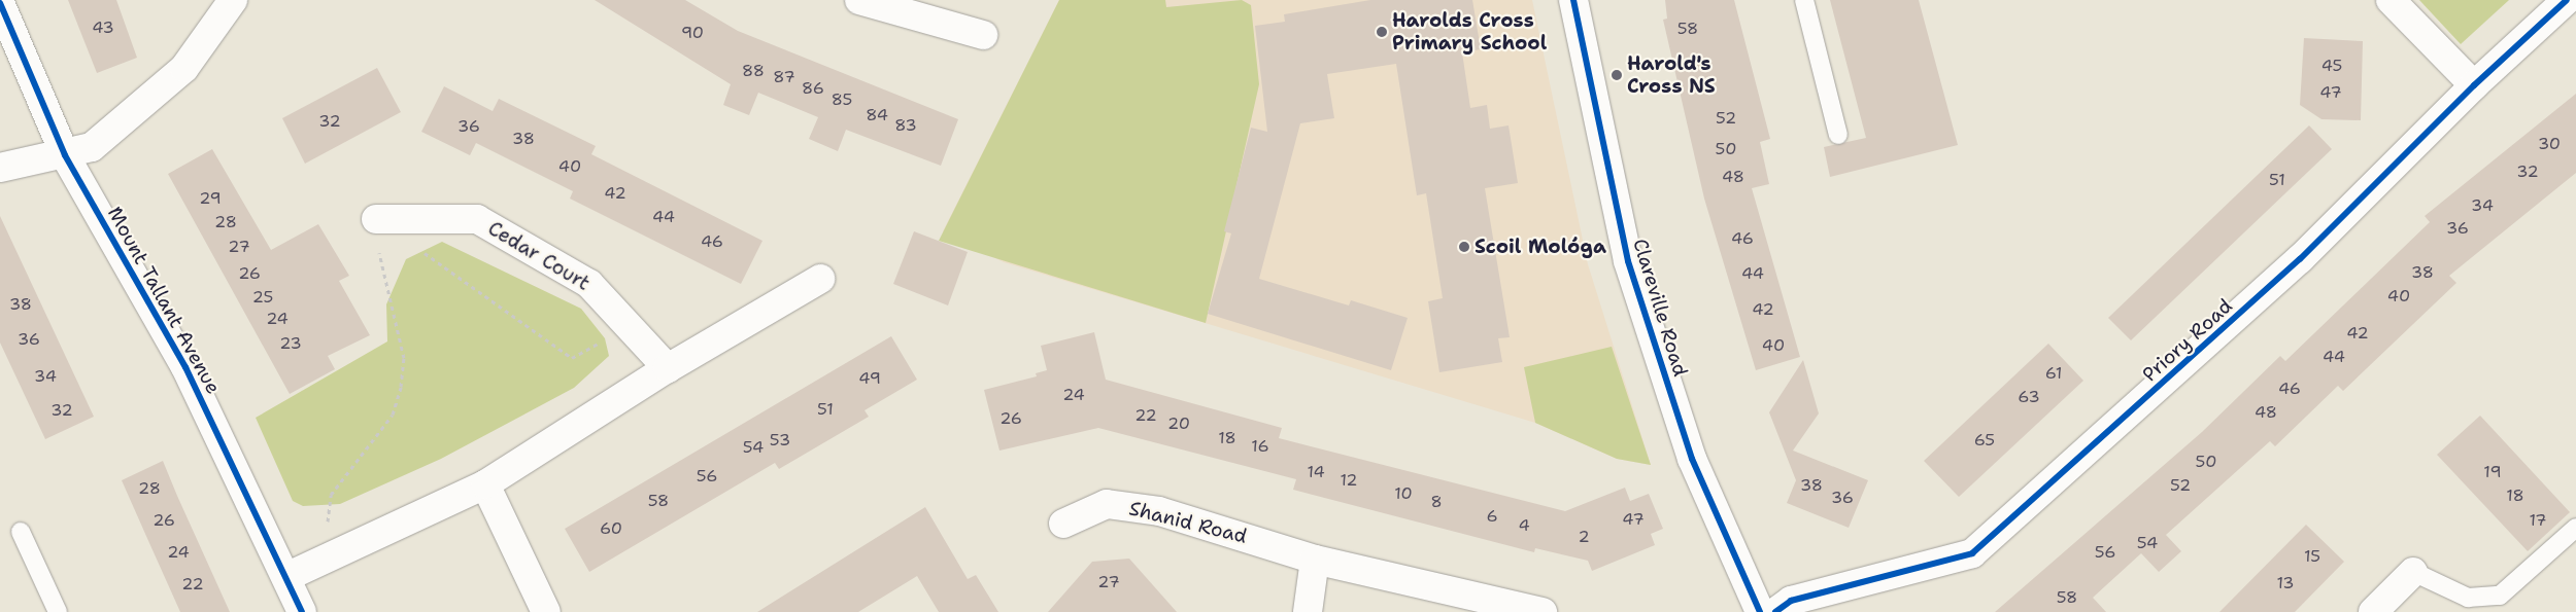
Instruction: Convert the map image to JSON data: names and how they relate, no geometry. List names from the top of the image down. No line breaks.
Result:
{"streets":{"street":["Cedar Court","Mount Tallant Avenue","Clareville Road","Priory Road","Shanid Road"]},"places":["Harolds Cross Primary School","Harold's Cross NS","Scoil Mológa"],"house_numbers":["43","58","90","45","88","87","86","47","85","84","52","32","83","36","38","30","50","40","32","48","51","42","29","34","44","28","36","46","46","27","38","26","44","40","25","38","42","24","42","36","23","40","44","61","34","49","46","24","63","51","32","48","22","26","20","18","53","65","16","54","50","14","19","56","12","38","52","28","10","18","36","58","8","6","47","26","17","4","60","2","54","24","56","15","27","13","22","58"]}
